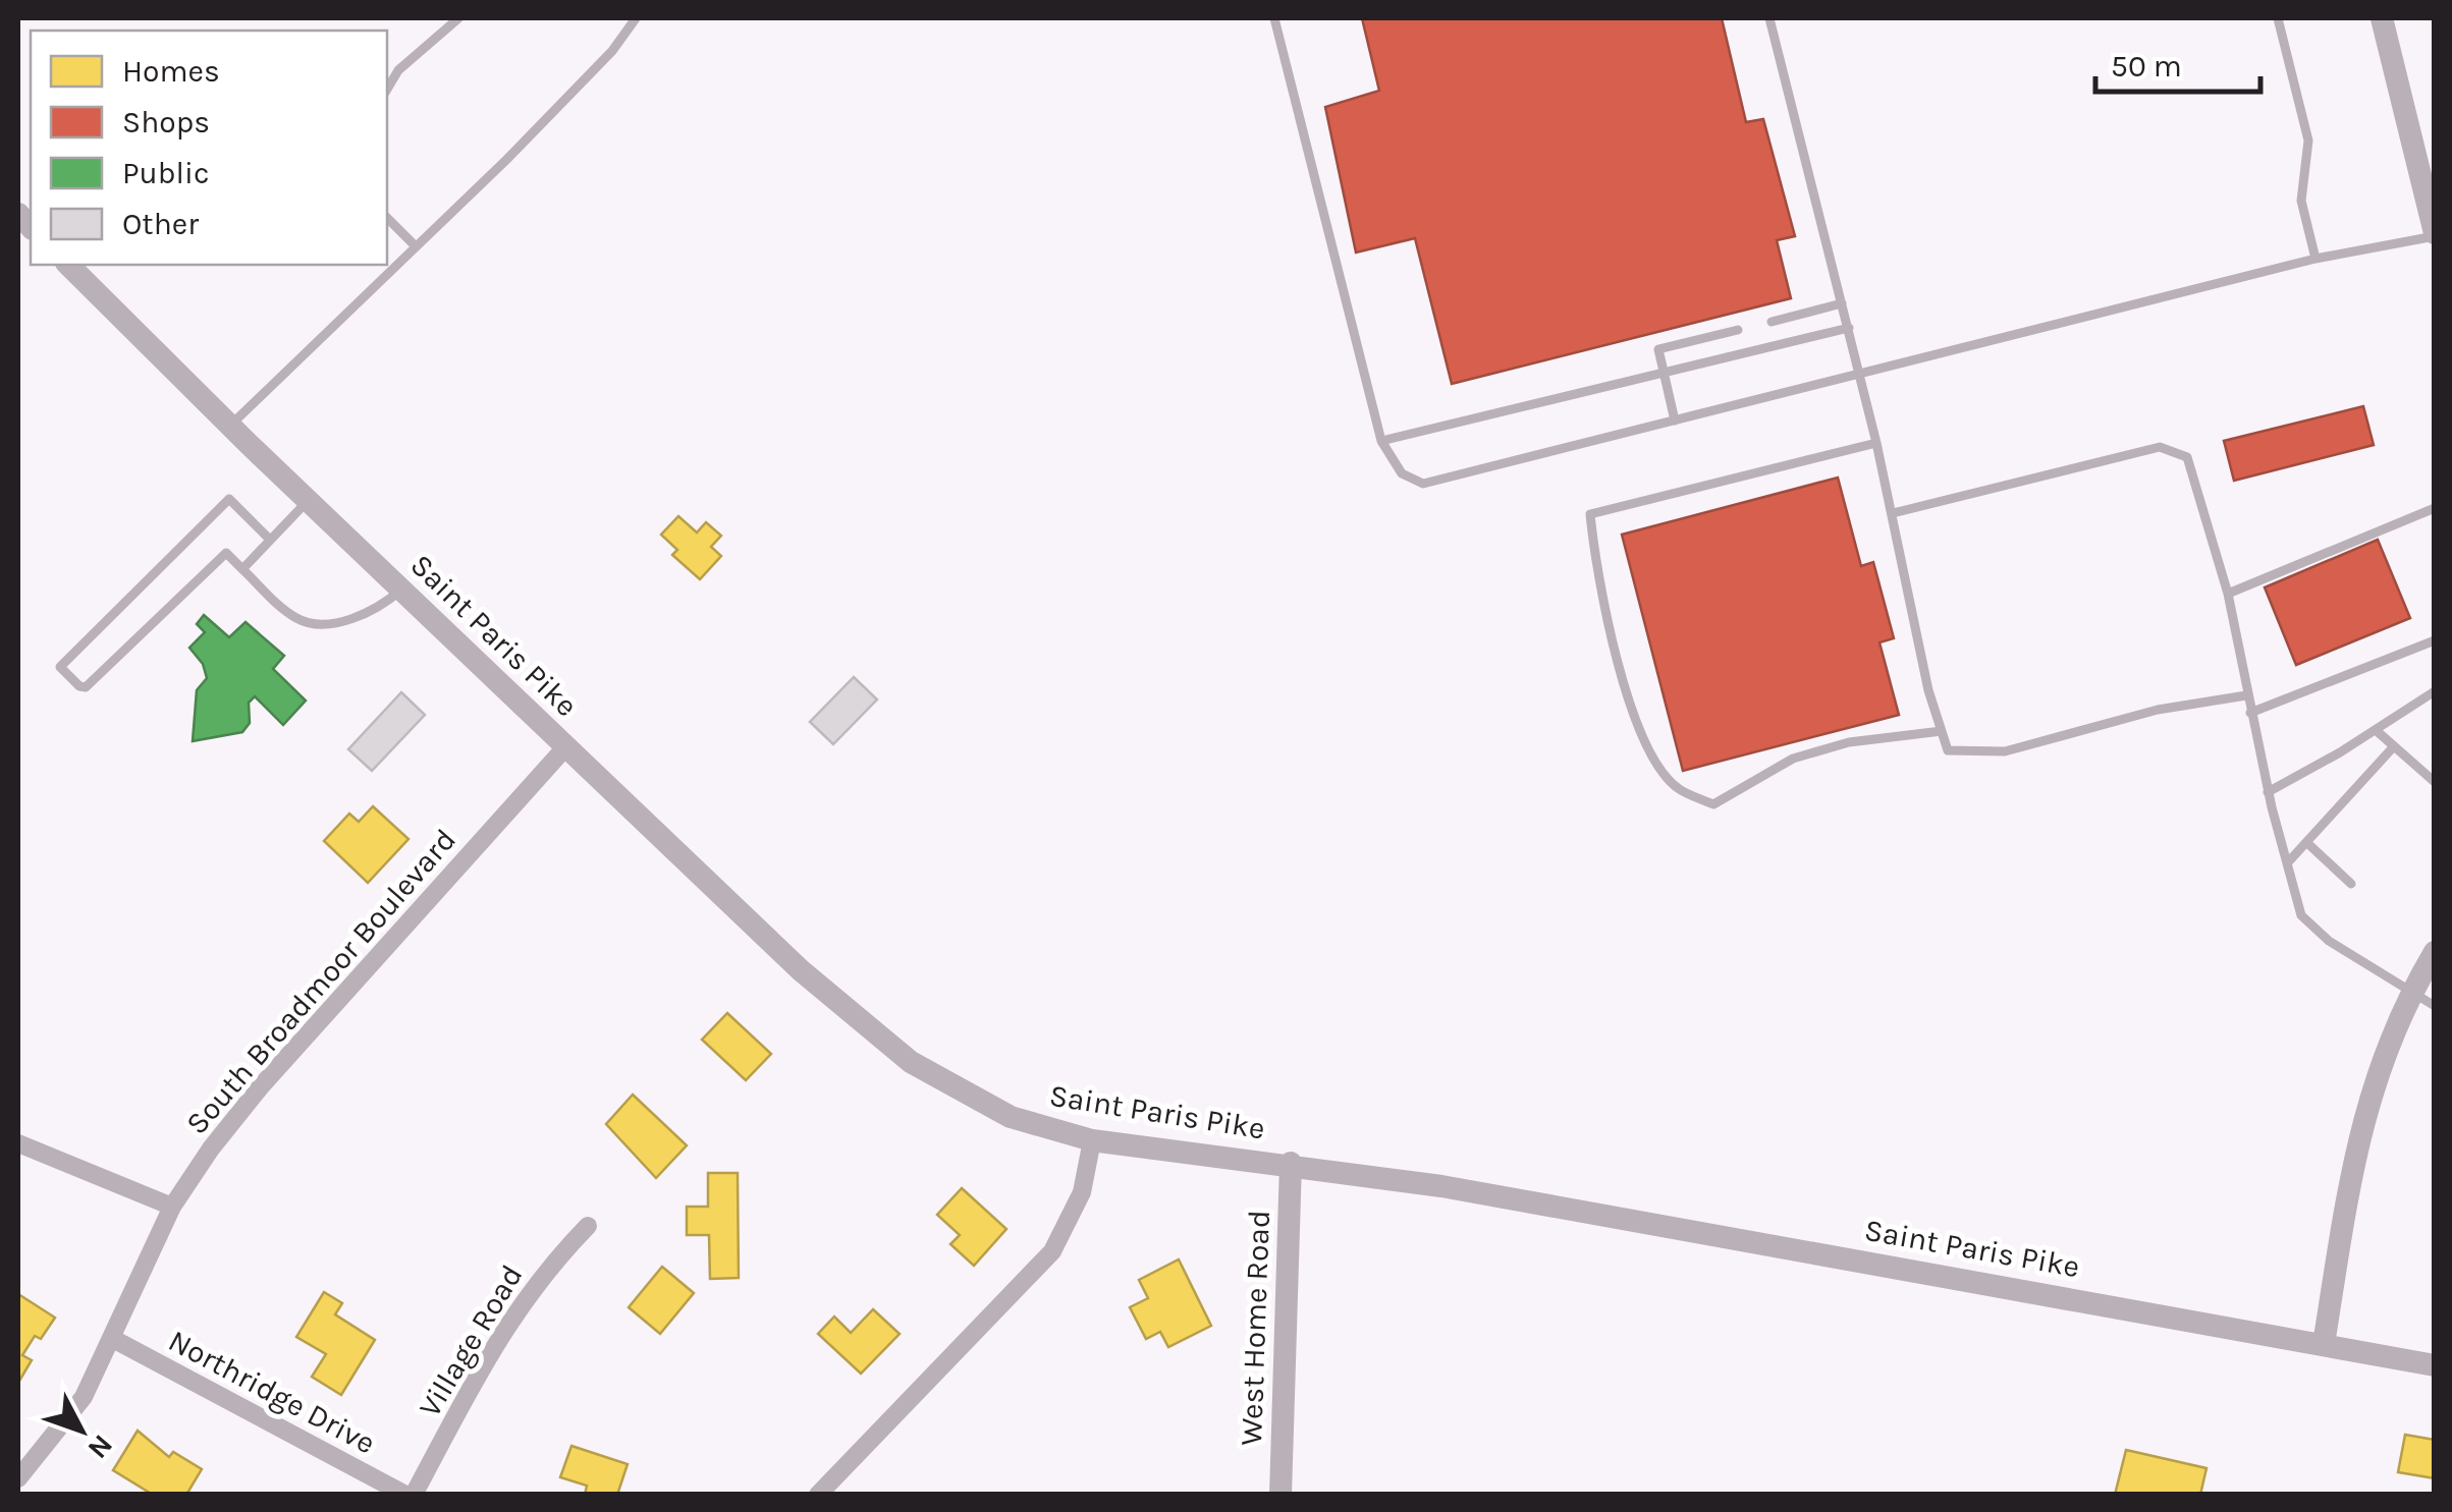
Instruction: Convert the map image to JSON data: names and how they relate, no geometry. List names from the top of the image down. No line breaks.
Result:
{"streets":{"street":["Saint Paris Pike","South Broadmoor Boulevard","West Home Road","Village Road","Northridge Drive"]},"crossings":[["Saint Paris Pike","South Broadmoor Boulevard"],["Saint Paris Pike","West Home Road"],["South Broadmoor Boulevard","Northridge Drive"]],"legend":["Homes","Shops","Public","Other"],"scale_bar":"50 m","north":"bottom right"}
